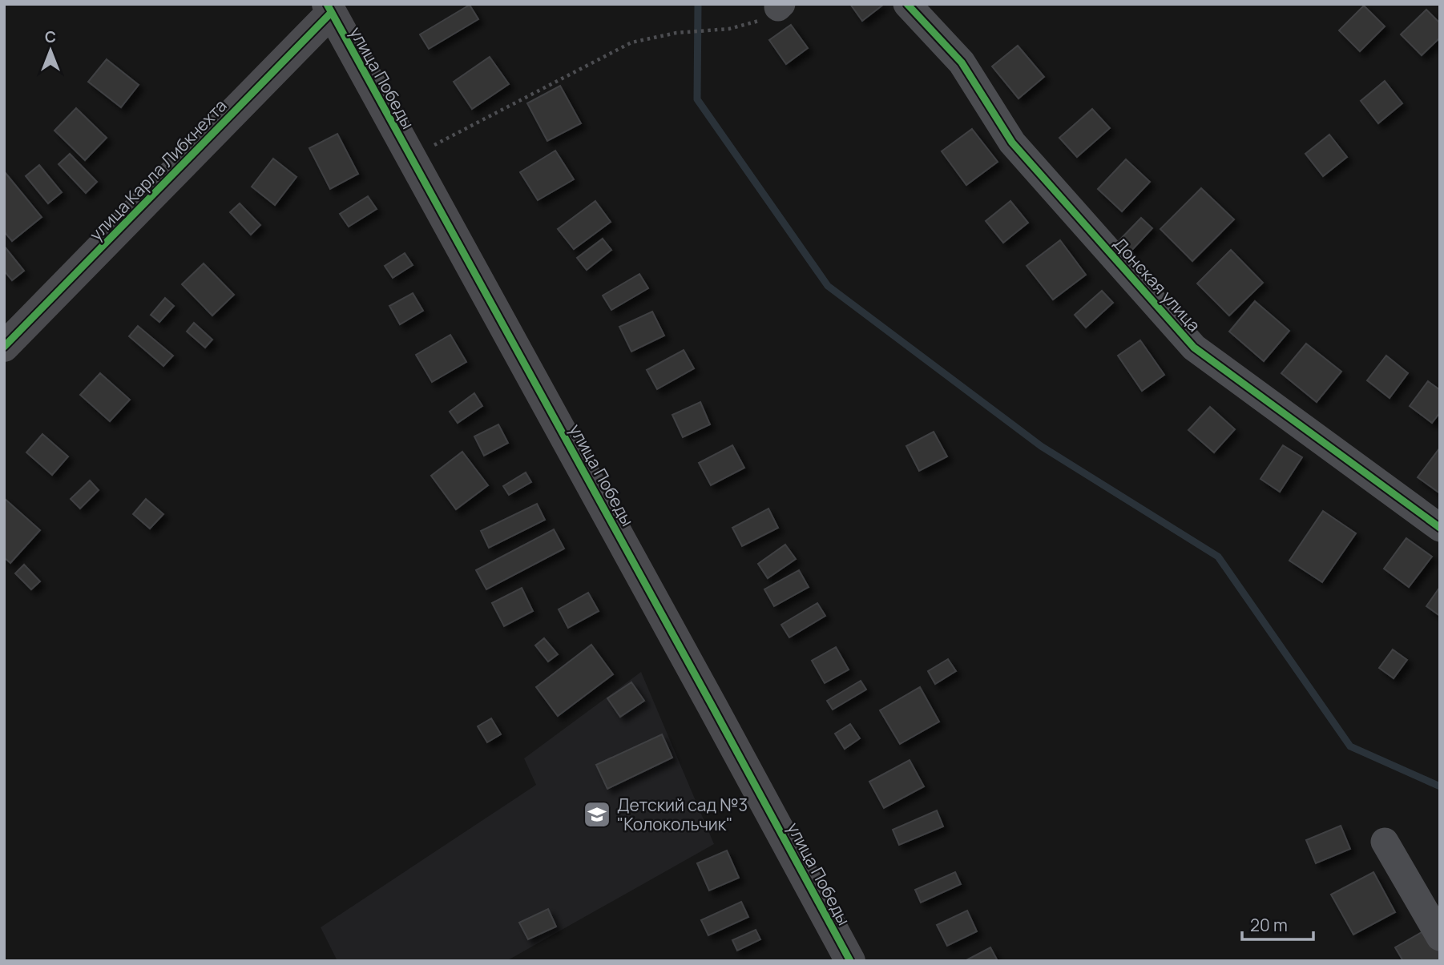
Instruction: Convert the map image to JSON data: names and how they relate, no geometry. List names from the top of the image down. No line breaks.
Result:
{"streets":{"street":["улица Победы","улица Карла Либкнехта","Донская улица"]},"crossings":[["улица Победы","улица Карла Либкнехта"]],"places":{"school or university":["Детский сад №3 \"Колокольчик\""]},"scale_bar":"20 m","north":"top"}
